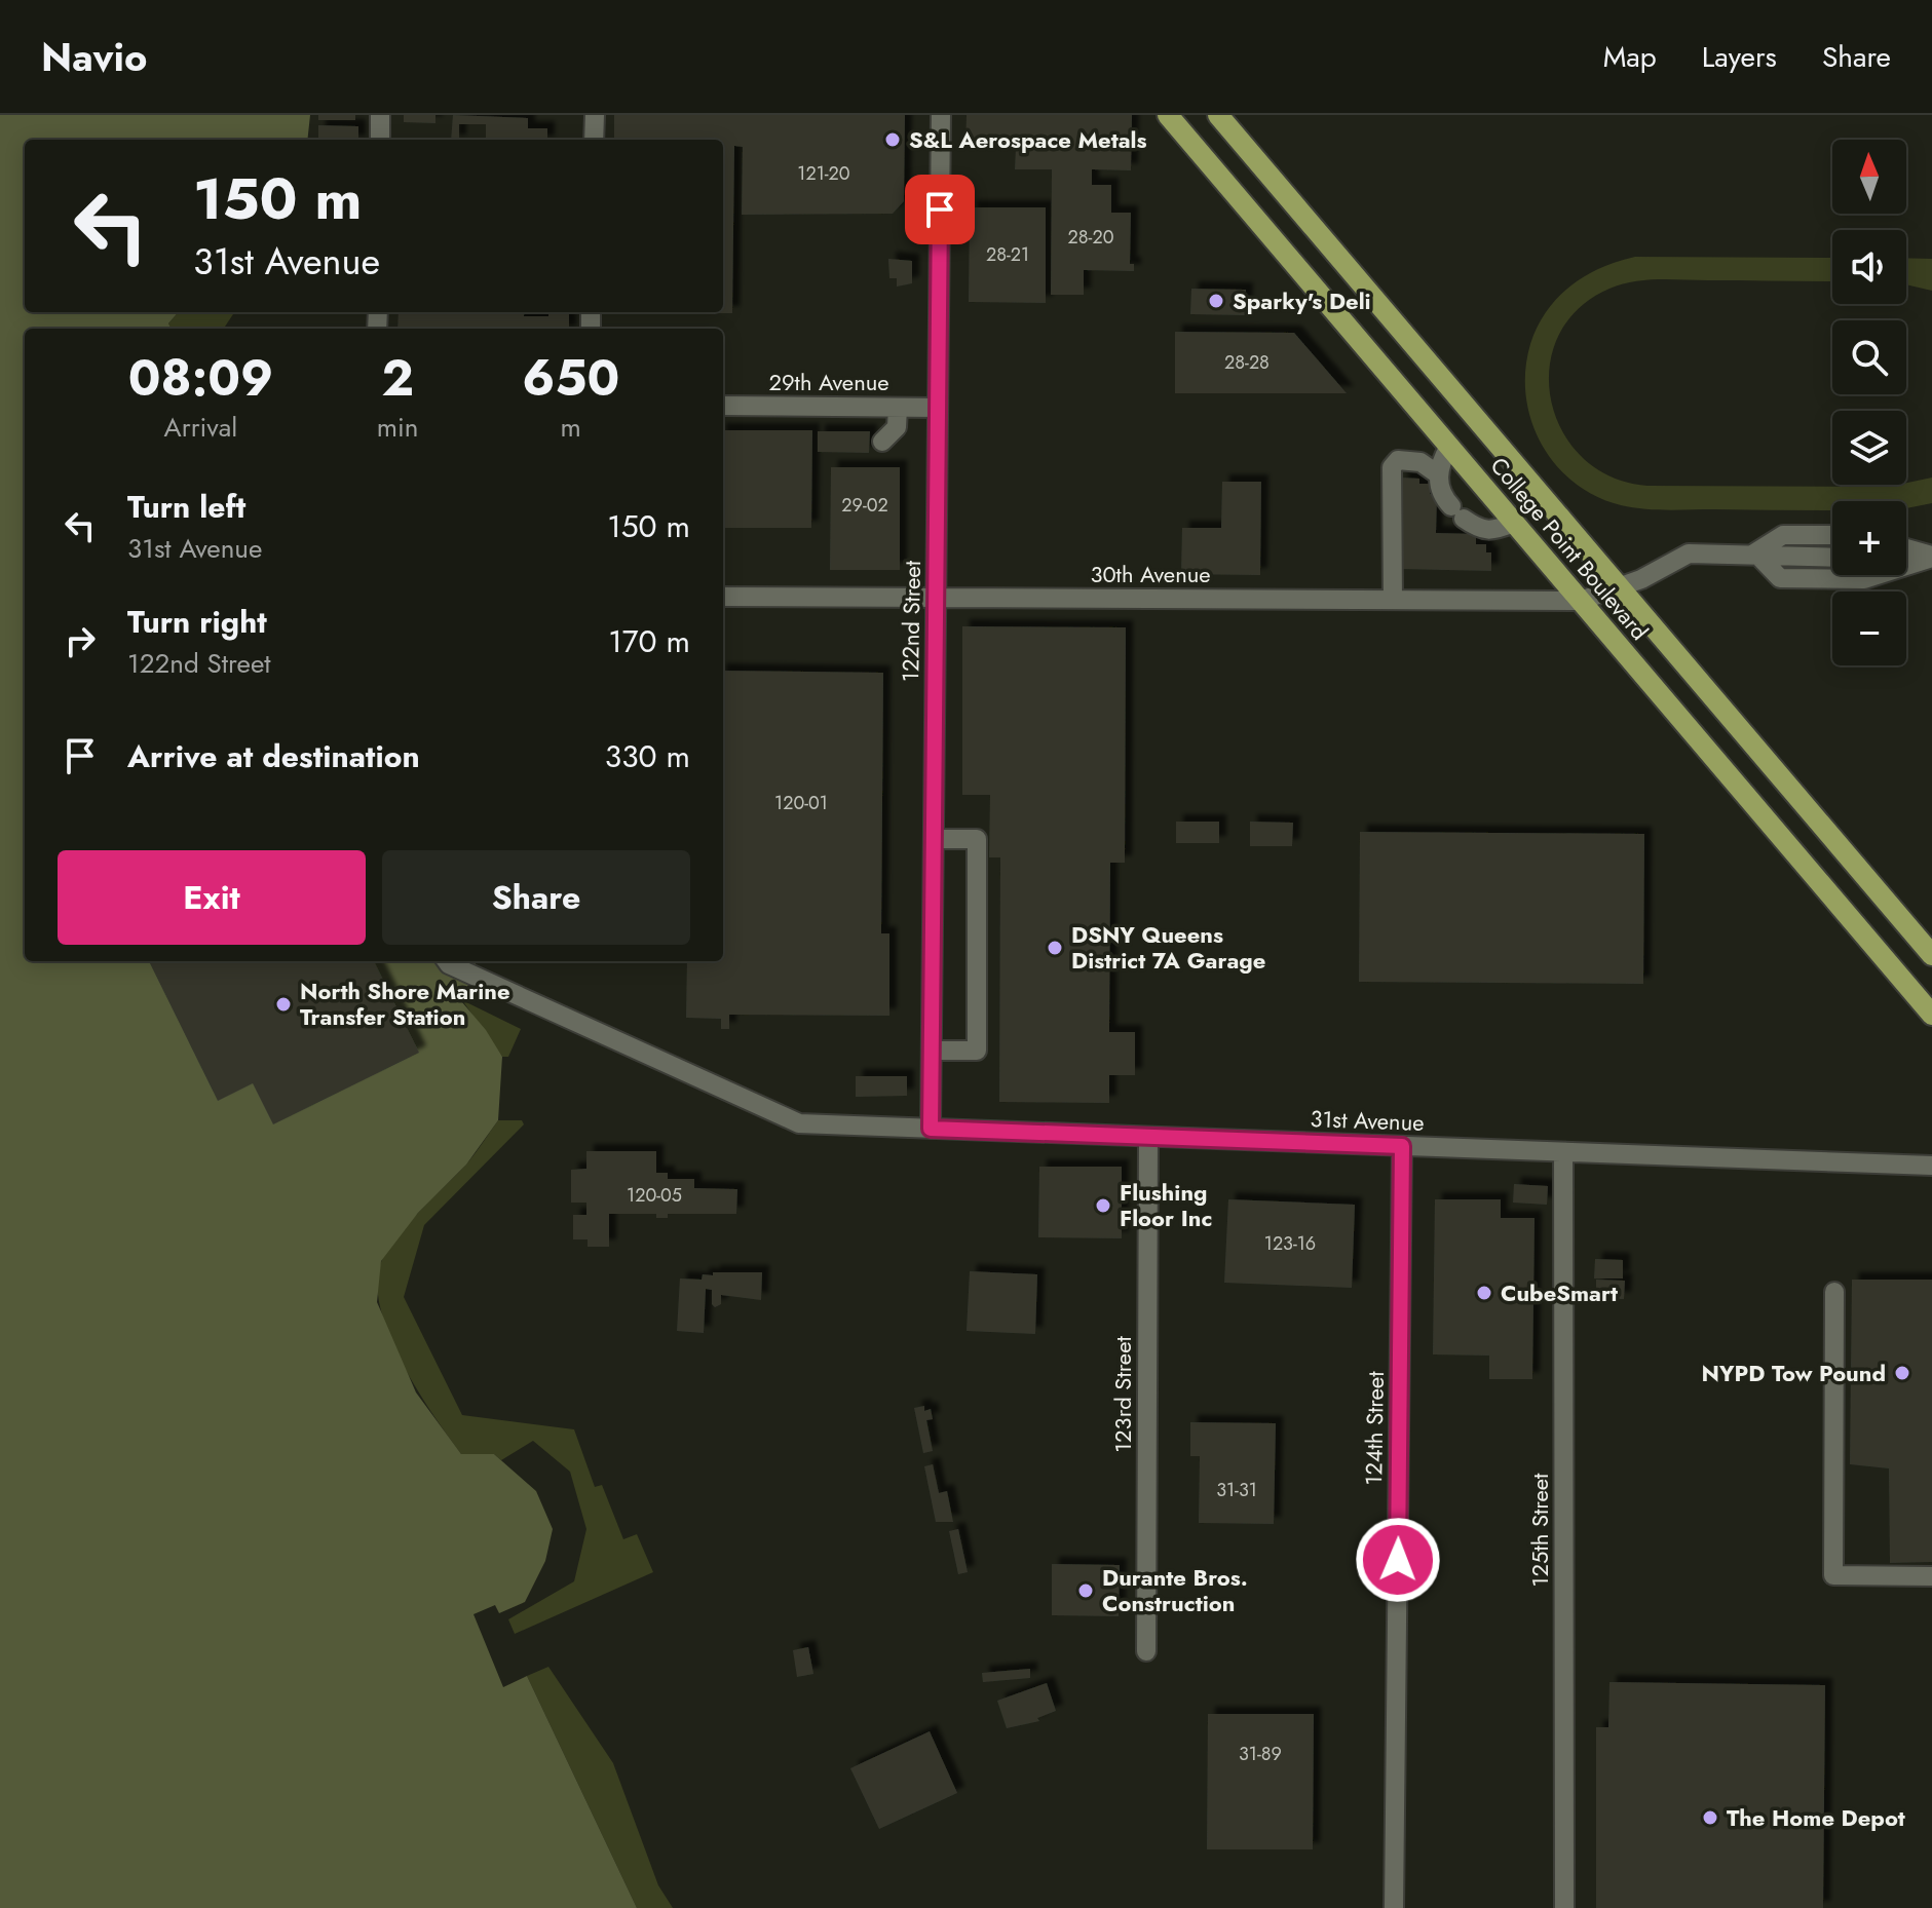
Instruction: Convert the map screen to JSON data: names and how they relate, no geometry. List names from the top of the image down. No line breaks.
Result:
{"streets":{"main road":["College Point Boulevard"],"street":["29th Avenue","30th Avenue","122nd Street","31st Avenue","123rd Street","124th Street","125th Street"]},"crossings":[["29th Avenue","122nd Street"],["College Point Boulevard","30th Avenue"],["30th Avenue","122nd Street"],["122nd Street","31st Avenue"],["31st Avenue","123rd Street"],["31st Avenue","124th Street"],["31st Avenue","125th Street"]],"places":["S&L Aerospace Metals","Sparky's Deli","DSNY Queens District 7A Garage","North Shore Marine Transfer Station","Flushing Floor Inc","CubeSmart","NYPD Tow Pound","Durante Bros. Construction","The Home Depot"],"house_numbers":["121-20","28-20","28-21","28-28","29-02","120-01","120-05","123-16","31-31","31-89"],"north":"top","page":{"header":"Navio","nav":["Map","Layers","Share"],"map_buttons":["+","−"],"turn":["150 m","31st Avenue"],"eta":["08:09","Arrival","2","min","650","m"],"list":[{"name":"Turn left","note":"31st Avenue","value":"150 m"},{"name":"Turn right","note":"122nd Street","value":"170 m"},{"name":"Arrive at destination","value":"330 m"}],"buttons":["Exit","Share"]}}
